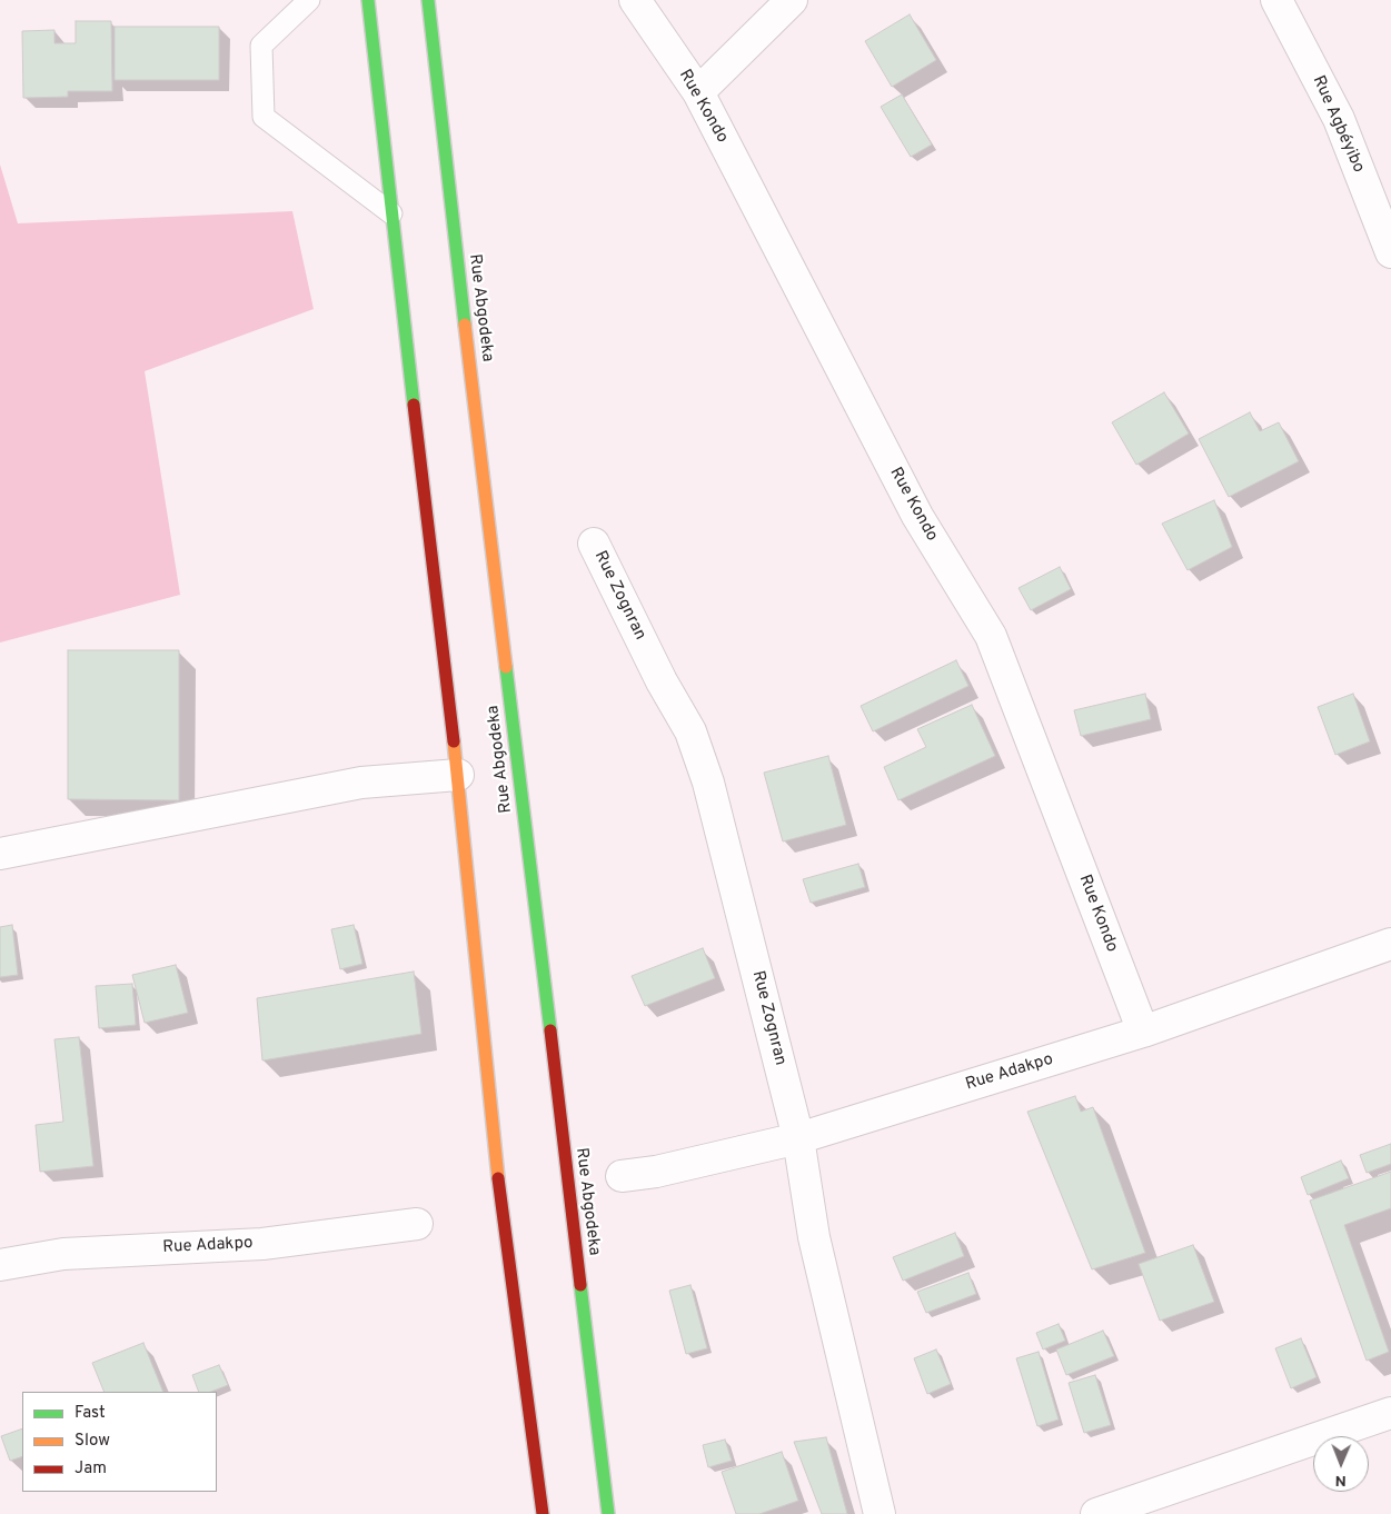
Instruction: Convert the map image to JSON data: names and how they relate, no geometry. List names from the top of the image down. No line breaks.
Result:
{"streets":{"main road":["Rue Abgodeka"],"street":["Rue Kondo","Rue Agbéyibo","Rue Zognran","Rue Adakpo"]},"crossings":[["Rue Kondo","Rue Adakpo"],["Rue Zognran","Rue Adakpo"]],"legend":["Fast","Slow","Jam"],"north":"bottom"}
